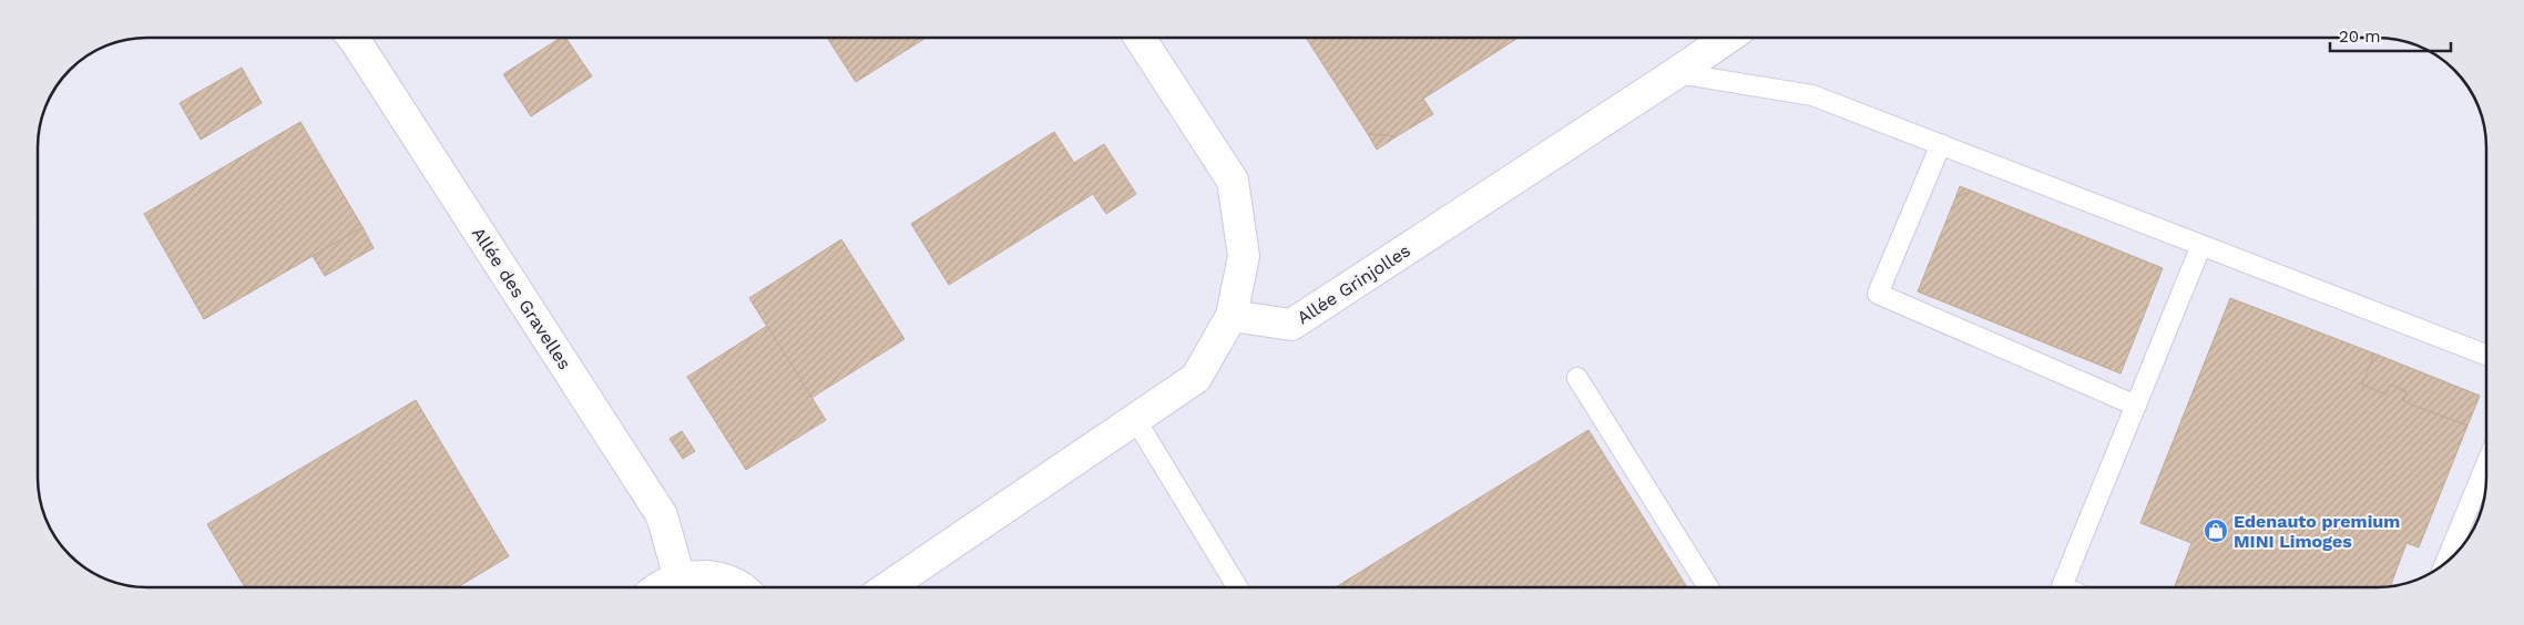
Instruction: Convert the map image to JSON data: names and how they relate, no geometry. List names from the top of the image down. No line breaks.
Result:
{"streets":{"street":["Allée Grinjolles","Allée des Gravelles"]},"places":{"shop":["Edenauto premium MINI Limoges"]},"scale_bar":"20 m"}
